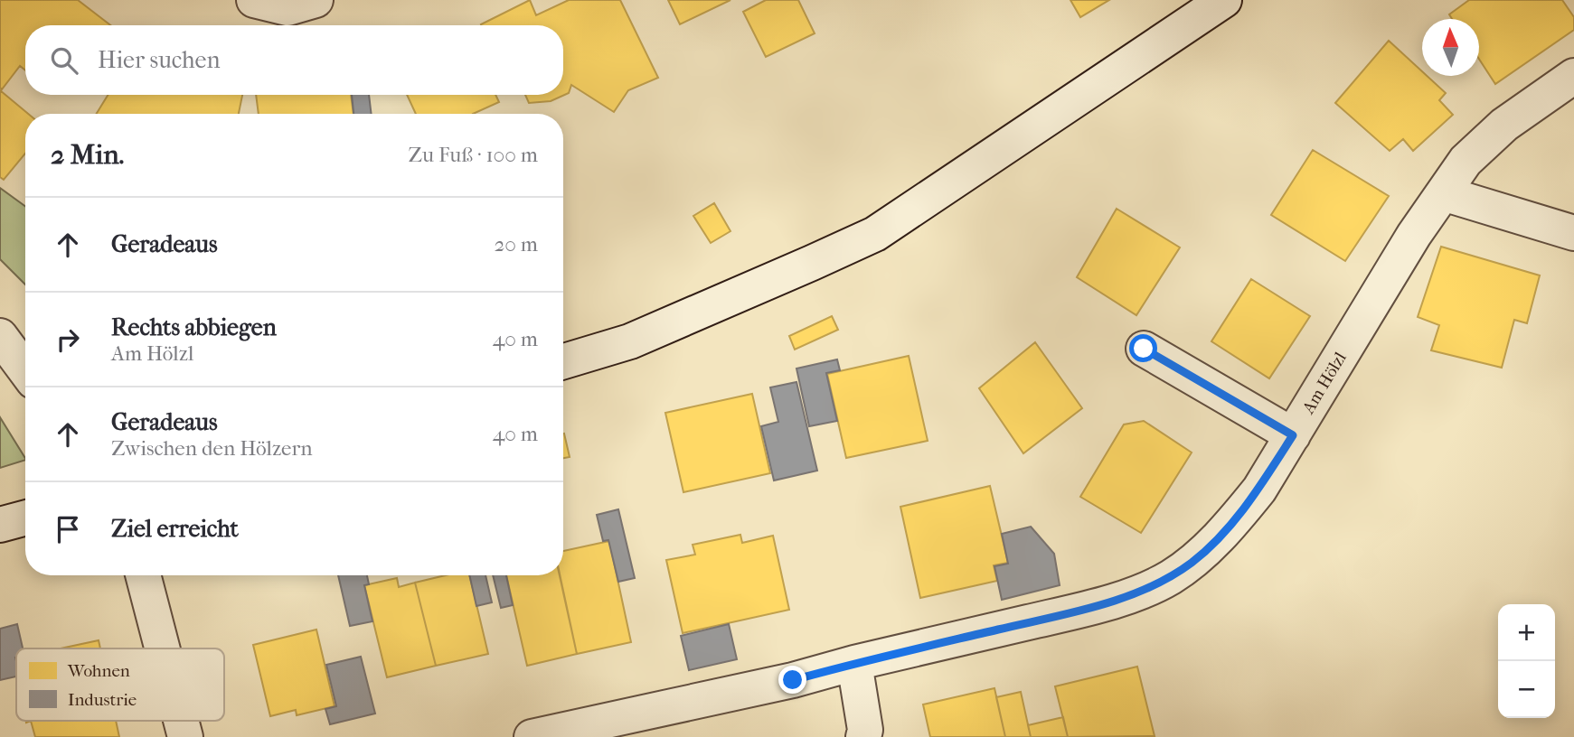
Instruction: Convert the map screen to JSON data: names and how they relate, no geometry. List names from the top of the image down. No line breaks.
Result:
{"streets":{"street":["Am Hölzl"]},"legend":["Wohnen","Industrie"],"north":"top","page":{"search":"Hier suchen","heading":["2 Min.","Zu Fuß · 100 m"],"list":[["Geradeaus","20 m"],["Rechts abbiegen","Am Hölzl","40 m"],["Geradeaus","Zwischen den Hölzern","40 m"],"Ziel erreicht"],"map_buttons":["+","−"]}}
